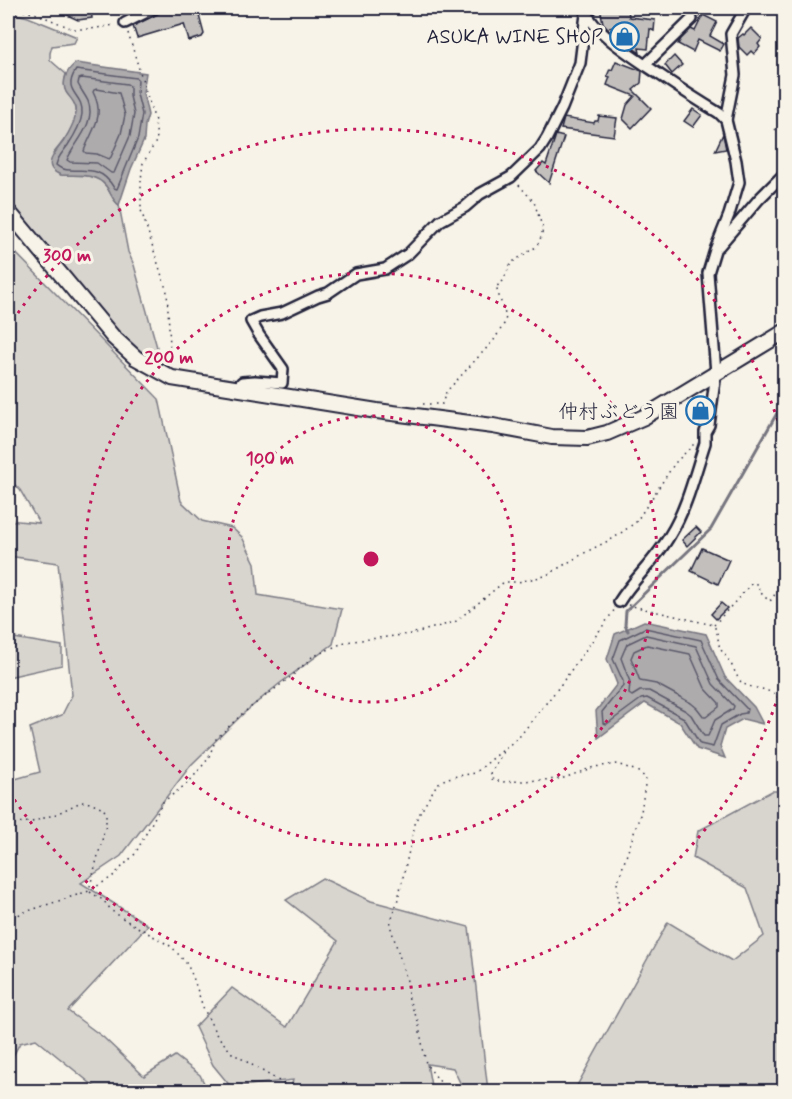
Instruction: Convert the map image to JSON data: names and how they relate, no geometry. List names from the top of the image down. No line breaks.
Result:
{"places":{"shop":["ASUKA WINE SHOP","仲村ぶどう園"]},"rings":["300 m","200 m","100 m"]}
